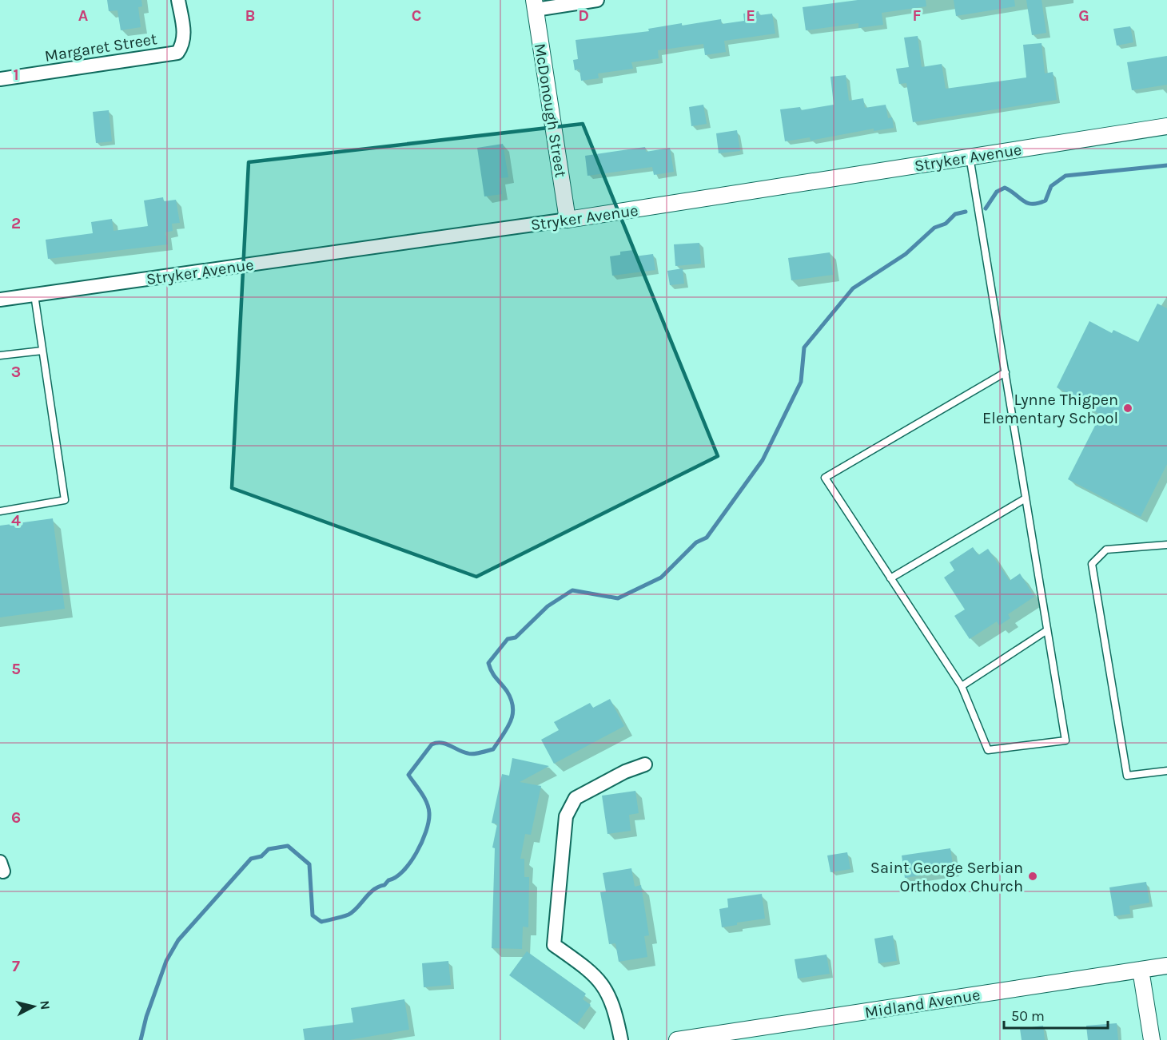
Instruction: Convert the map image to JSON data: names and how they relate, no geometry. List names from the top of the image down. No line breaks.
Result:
{"streets":{"street":["Margaret Street","McDonough Street","Stryker Avenue","Midland Avenue"]},"crossings":[["McDonough Street","Stryker Avenue"]],"places":["Lynne Thigpen Elementary School","Saint George Serbian Orthodox Church"],"scale_bar":"50 m","north":"right","grid":{"columns":["A","B","C","D","E","F","G"],"rows":["1","2","3","4","5","6","7"]}}
